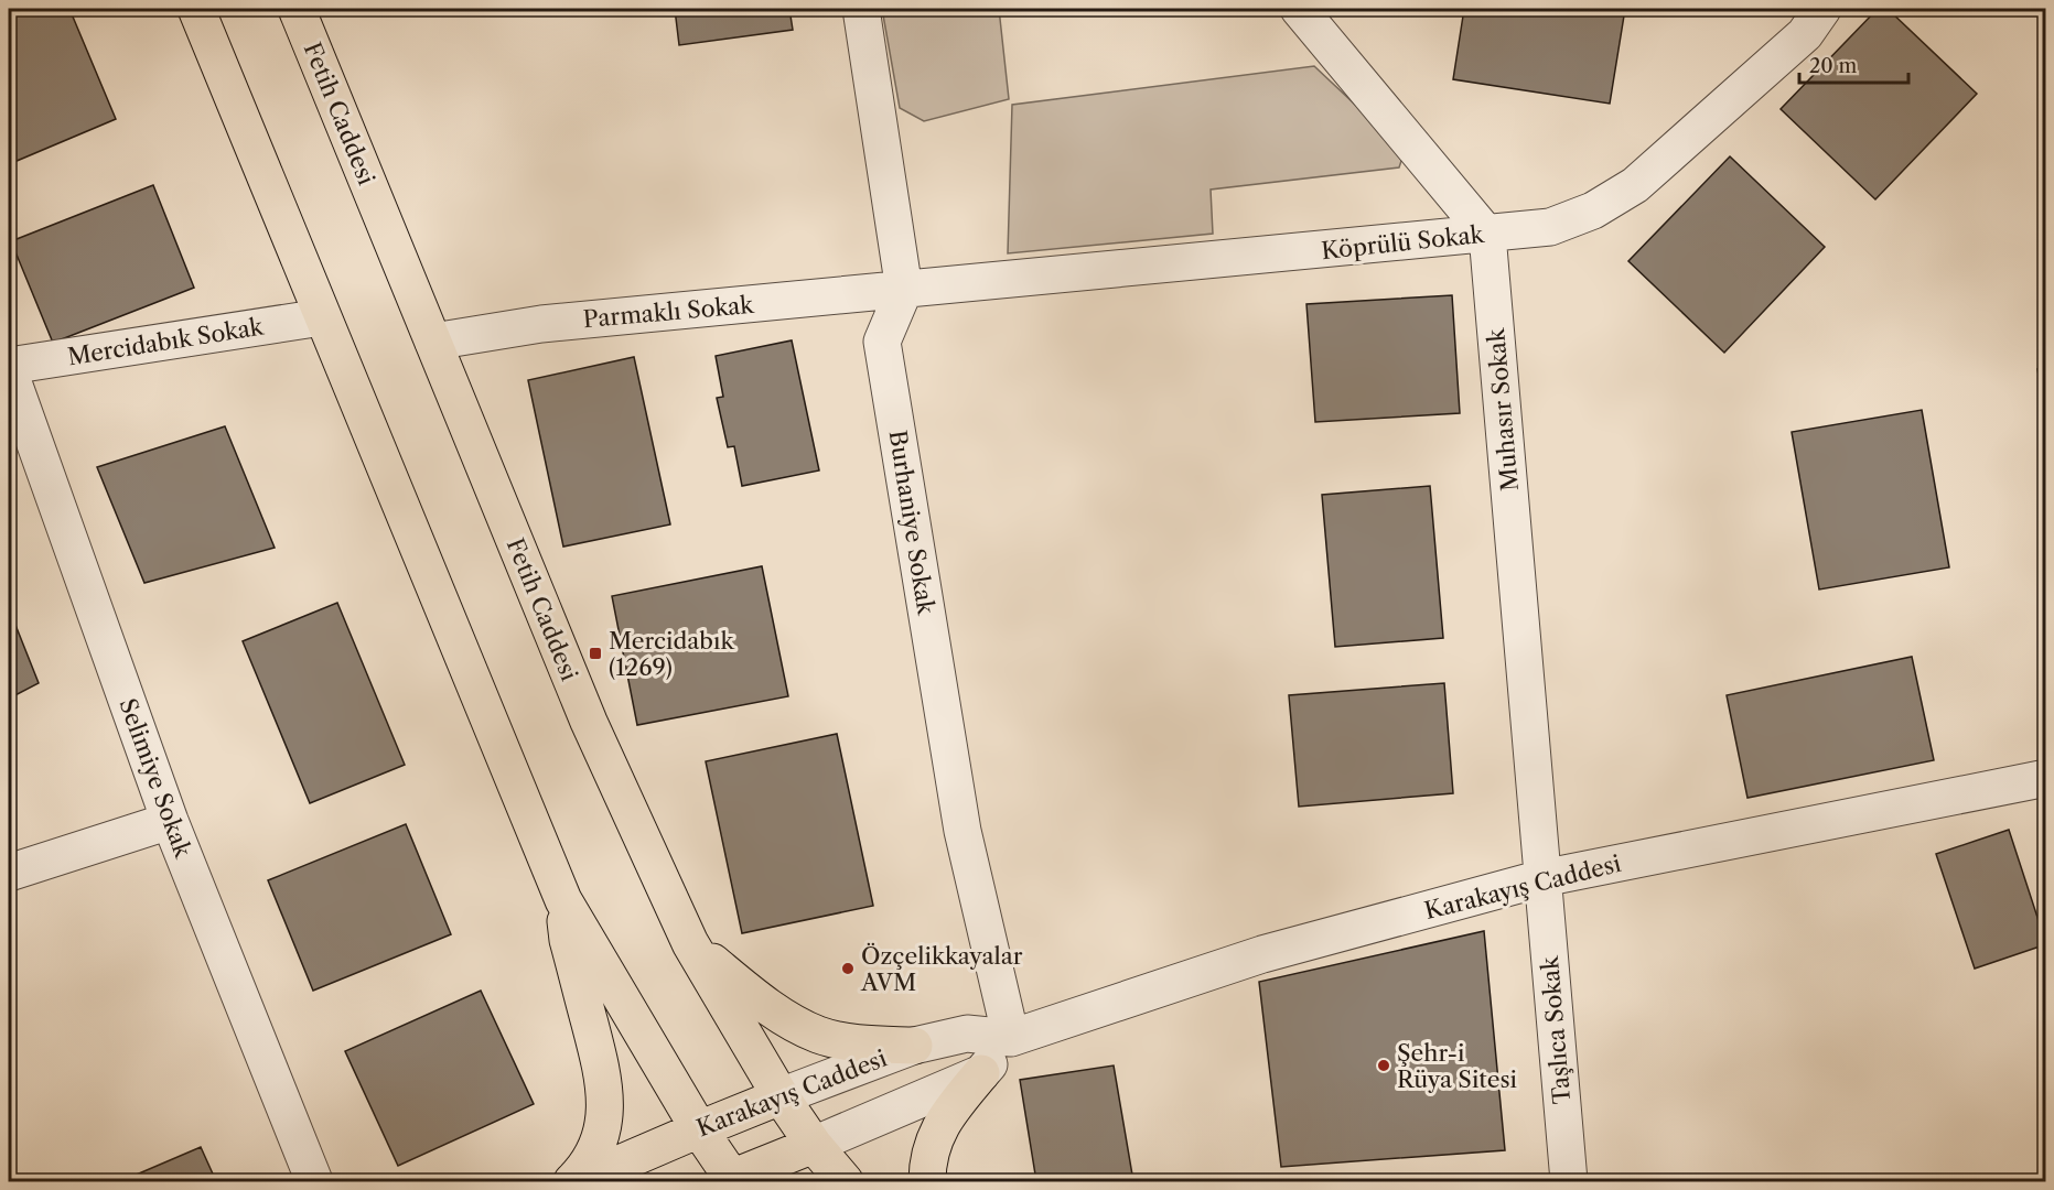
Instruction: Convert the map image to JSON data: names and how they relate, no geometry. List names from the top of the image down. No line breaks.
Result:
{"streets":{"main road":["Fetih Caddesi","Karakayış Caddesi"],"street":["Köprülü Sokak","Parmaklı Sokak","Mercidabık Sokak","Muhasır Sokak","Burhaniye Sokak","Selimiye Sokak","Taşlıca Sokak"]},"crossings":[["Fetih Caddesi","Parmaklı Sokak"],["Fetih Caddesi","Karakayış Caddesi"],["Köprülü Sokak","Parmaklı Sokak"],["Köprülü Sokak","Muhasır Sokak"],["Köprülü Sokak","Burhaniye Sokak"],["Parmaklı Sokak","Burhaniye Sokak"],["Muhasır Sokak","Karakayış Caddesi"],["Muhasır Sokak","Taşlıca Sokak"],["Burhaniye Sokak","Karakayış Caddesi"],["Karakayış Caddesi","Taşlıca Sokak"]],"places":{"transit":["Mercidabık (1269)"],"other":["Özçelikkayalar AVM","Şehr-i Rüya Sitesi"]},"scale_bar":"20 m"}
